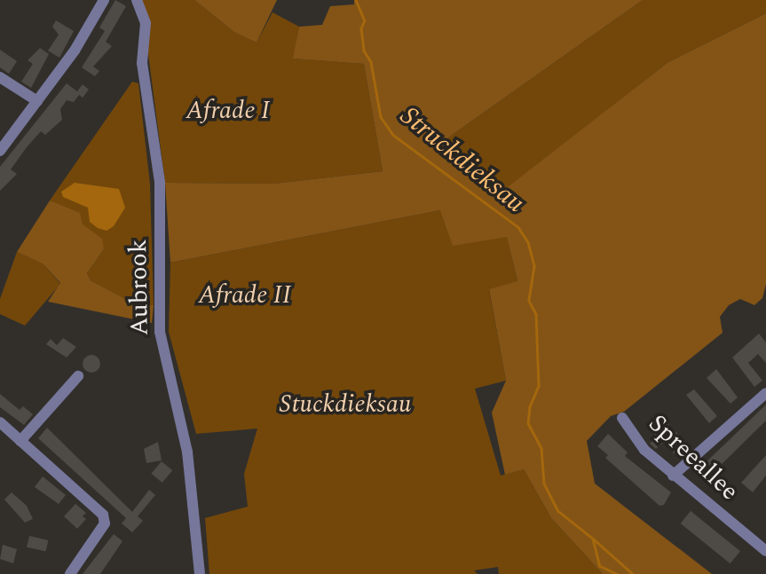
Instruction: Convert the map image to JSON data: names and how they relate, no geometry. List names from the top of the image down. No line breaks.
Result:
{"streets":{"street":["Aubrook","Spreeallee"]},"water":["Struckdieksau"],"parks":["Afrade I","Afrade II","Stuckdieksau"]}
